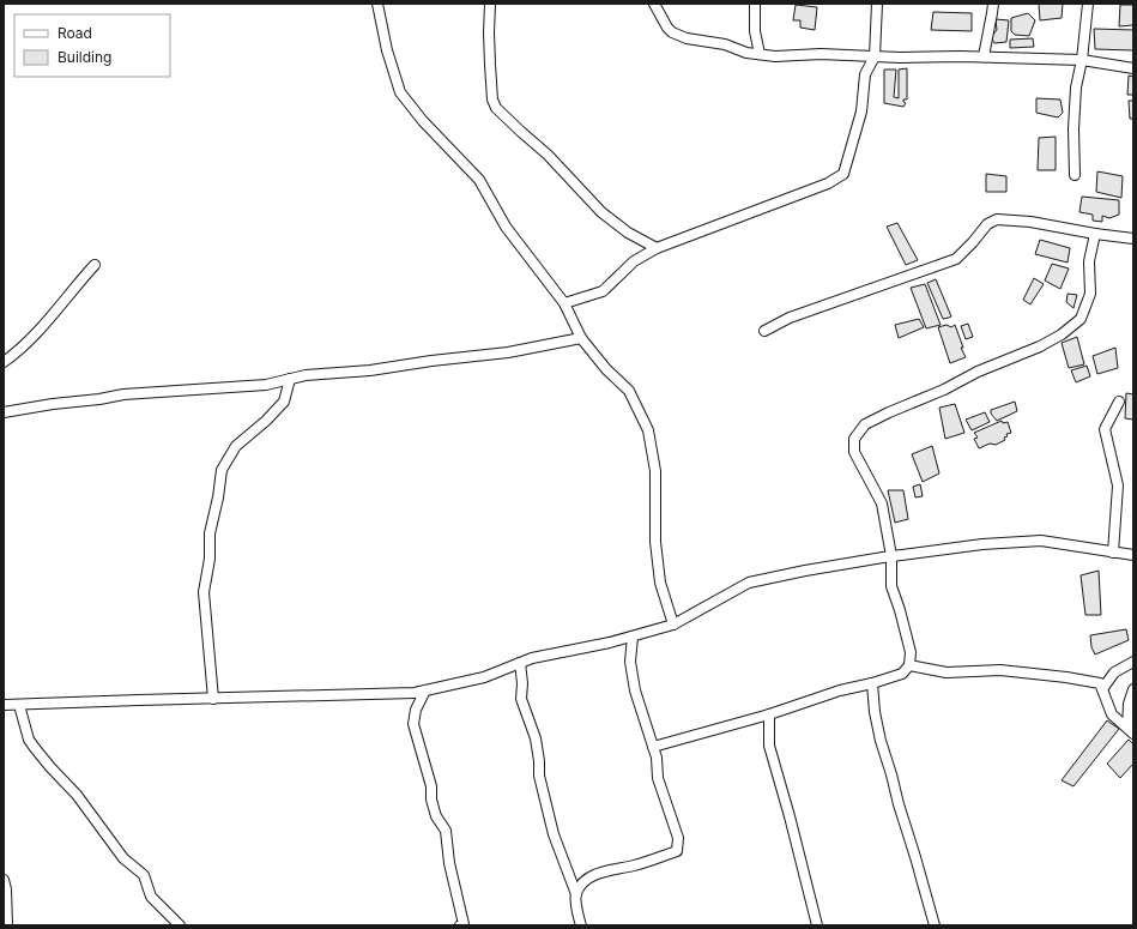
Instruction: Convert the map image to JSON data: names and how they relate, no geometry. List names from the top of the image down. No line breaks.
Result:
{"legend":["Road","Building"]}
